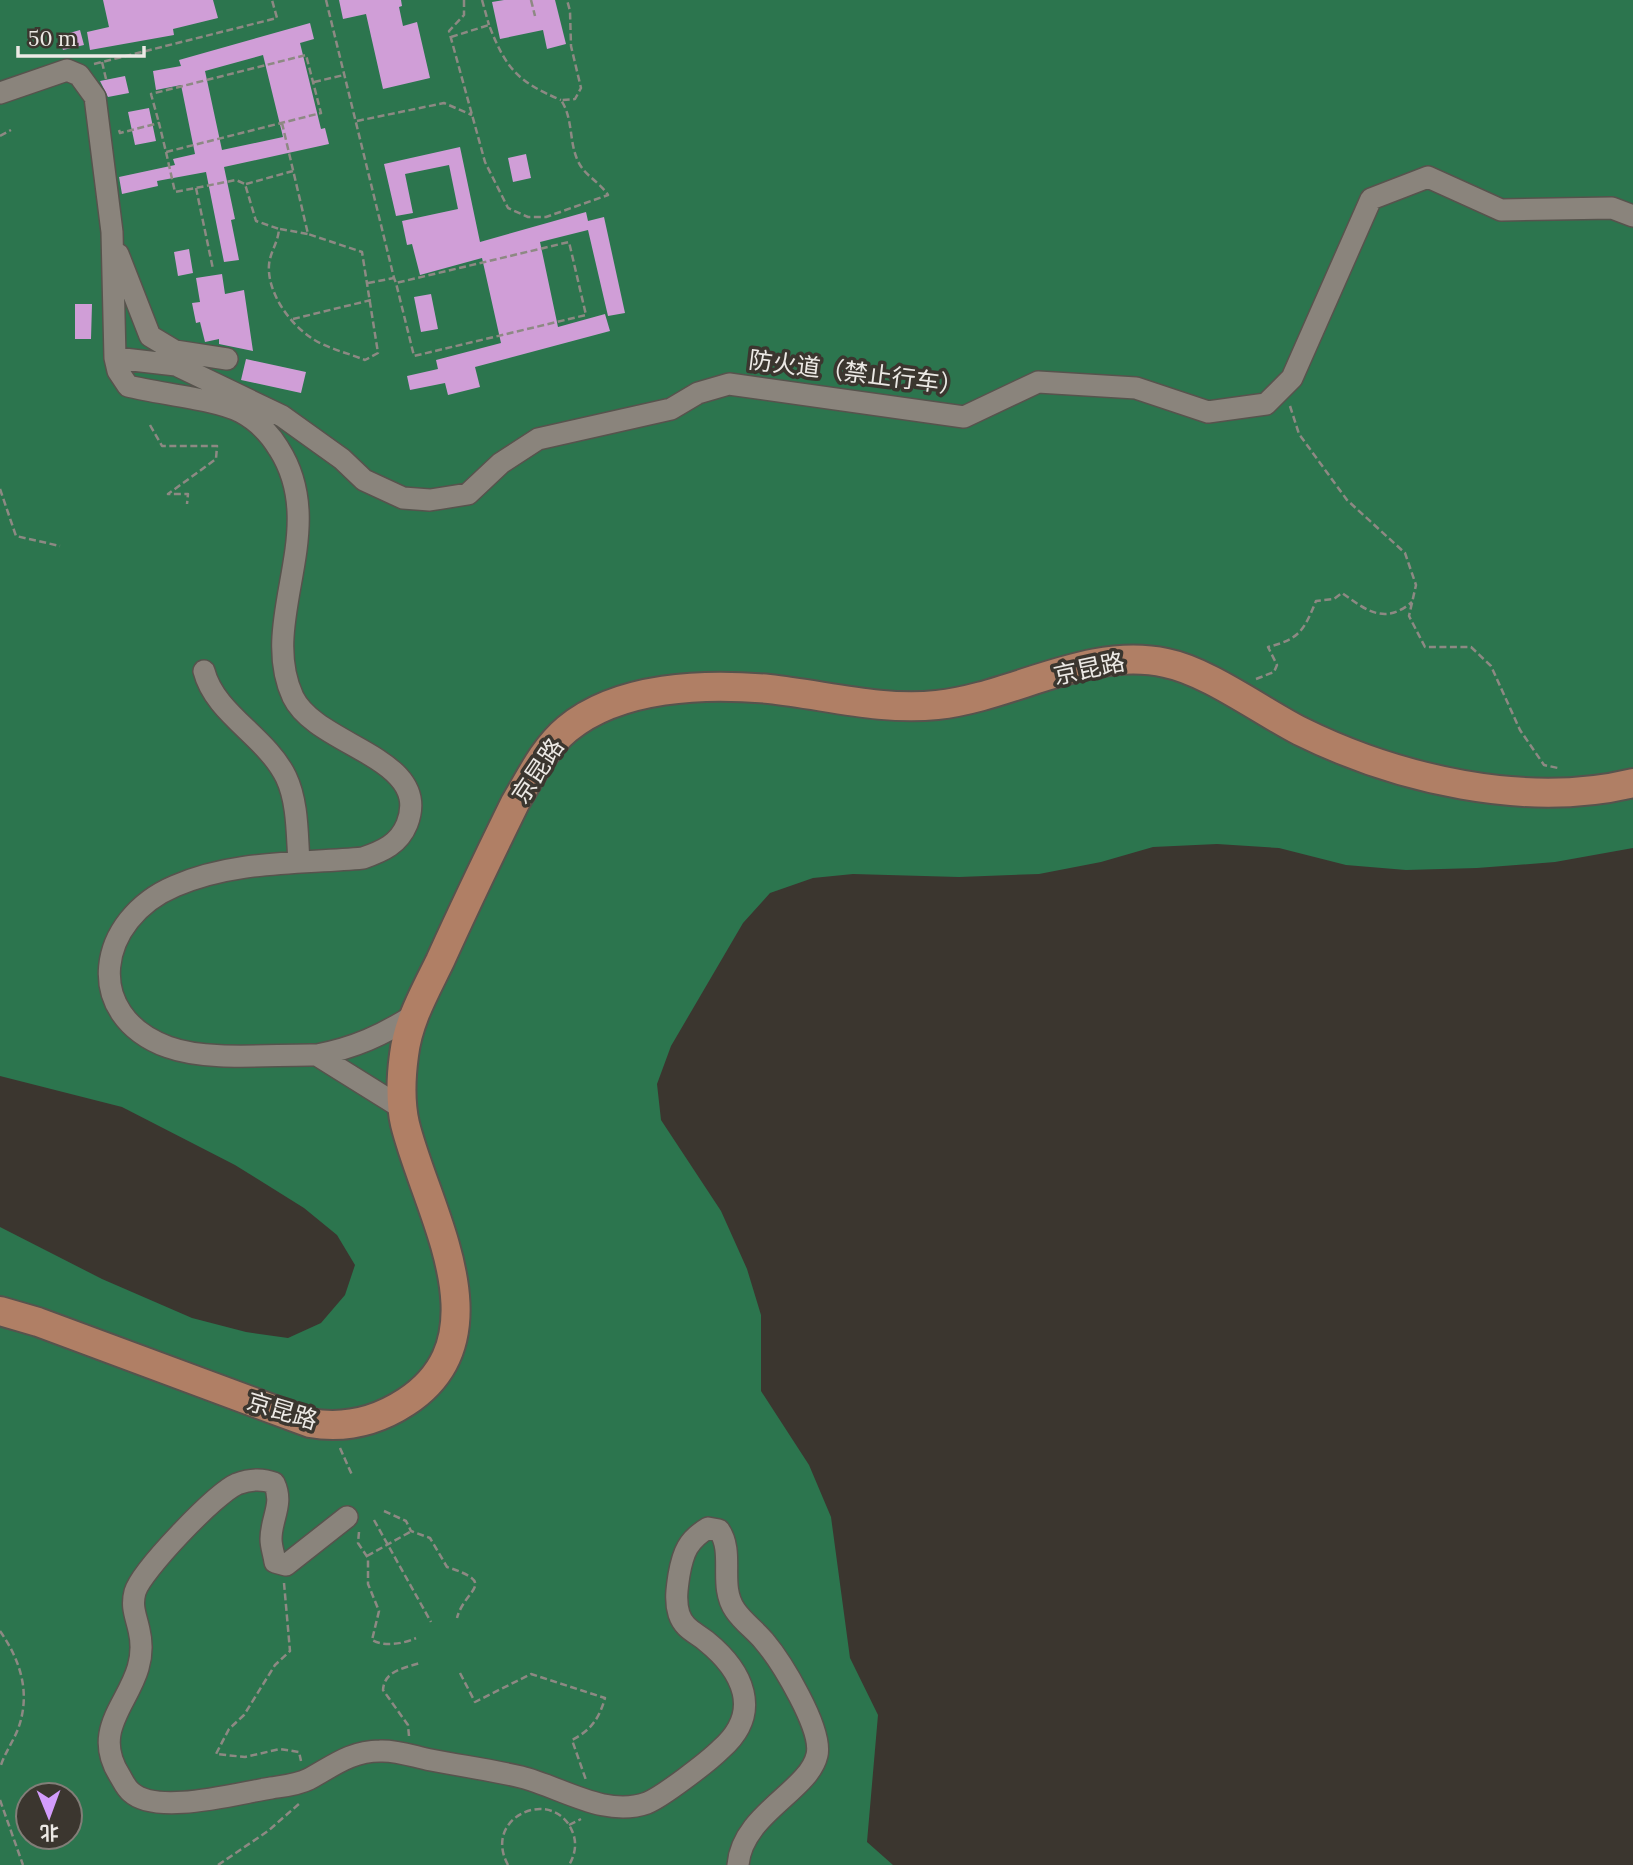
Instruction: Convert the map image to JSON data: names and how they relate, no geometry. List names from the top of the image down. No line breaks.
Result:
{"streets":{"main road":["京昆路"],"street":["防火道（禁止行车）"]},"scale_bar":"50 m","north":"bottom"}
